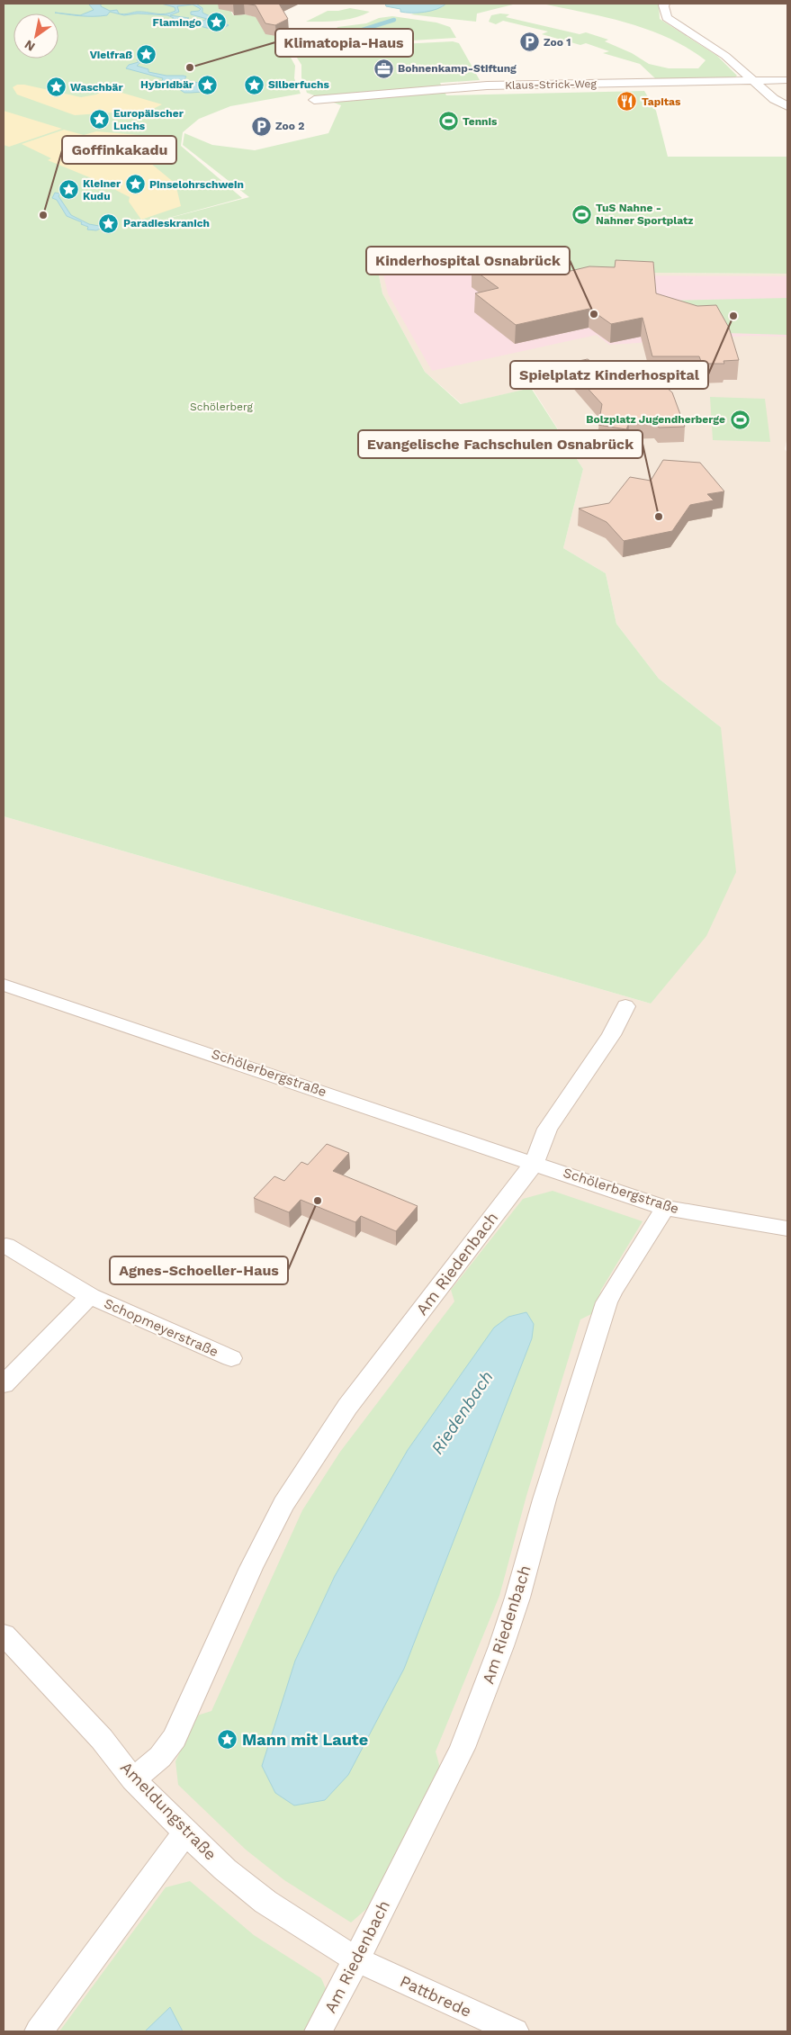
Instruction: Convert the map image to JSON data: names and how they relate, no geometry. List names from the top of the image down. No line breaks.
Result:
{"streets":{"street":["Klaus-Strick-Weg","Schölerbergstraße","Am Riedenbach","Schopmeyerstraße","Ameldungstraße","Pattbrede"]},"crossings":[["Schölerbergstraße","Am Riedenbach"],["Am Riedenbach","Ameldungstraße"],["Am Riedenbach","Pattbrede"],["Ameldungstraße","Pattbrede"]],"water":["Riedenbach"],"parks":["Schölerberg"],"places":{"place":["Flamingo","Vielfraß","Hybridbär","Silberfuchs","Waschbär","Europäischer Luchs","Pinselohrschwein","Kleiner Kudu","Paradieskranich","Mann mit Laute"],"parking":["Zoo 1","Zoo 2"],"other":["Klimatopia-Haus","Goffinkakadu","Kinderhospital Osnabrück","Spielplatz Kinderhospital","Evangelische Fachschulen Osnabrück","Agnes-Schoeller-Haus"],"office":["Bohnenkamp-Stiftung"],"restaurant":["Tapitas"],"sports":["Tennis","TuS Nahne - Nahner Sportplatz","Bolzplatz Jugendherberge"]},"north":"bottom left"}
